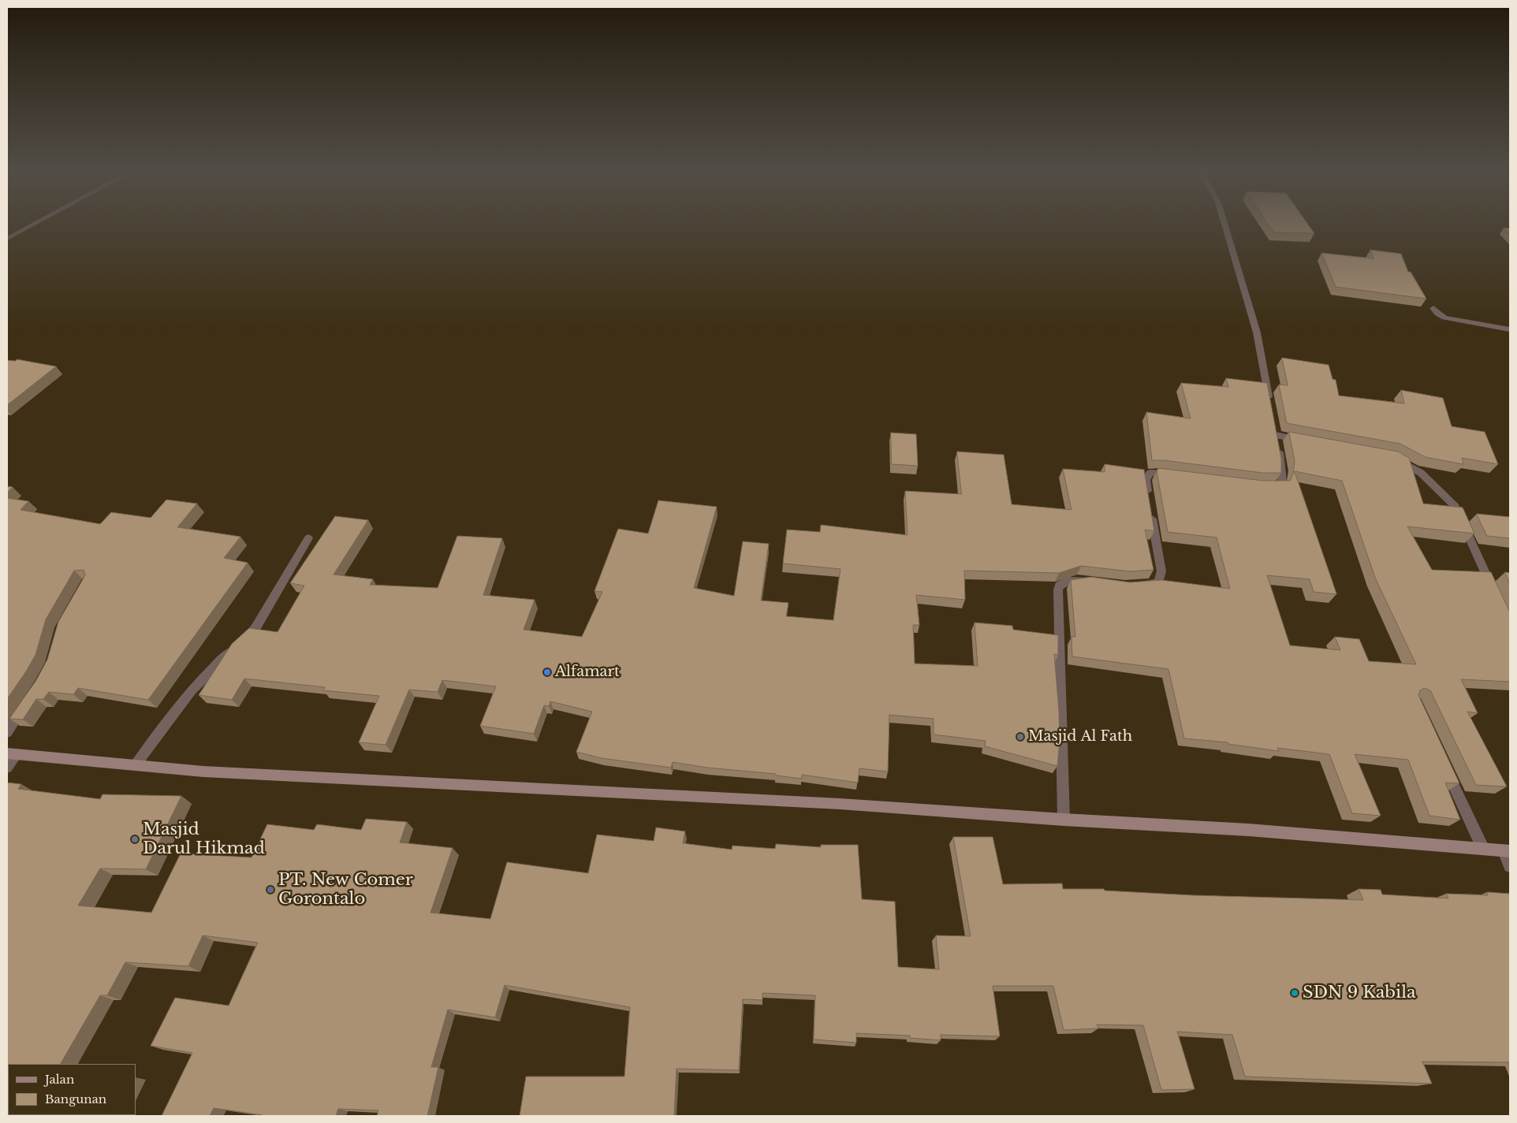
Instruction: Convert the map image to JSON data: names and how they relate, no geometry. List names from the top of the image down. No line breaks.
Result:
{"places":["Alfamart","Masjid Al Fath","Masjid Darul Hikmad","PT. New Comer Gorontalo","SDN 9 Kabila"],"legend":["Jalan","Bangunan"]}
